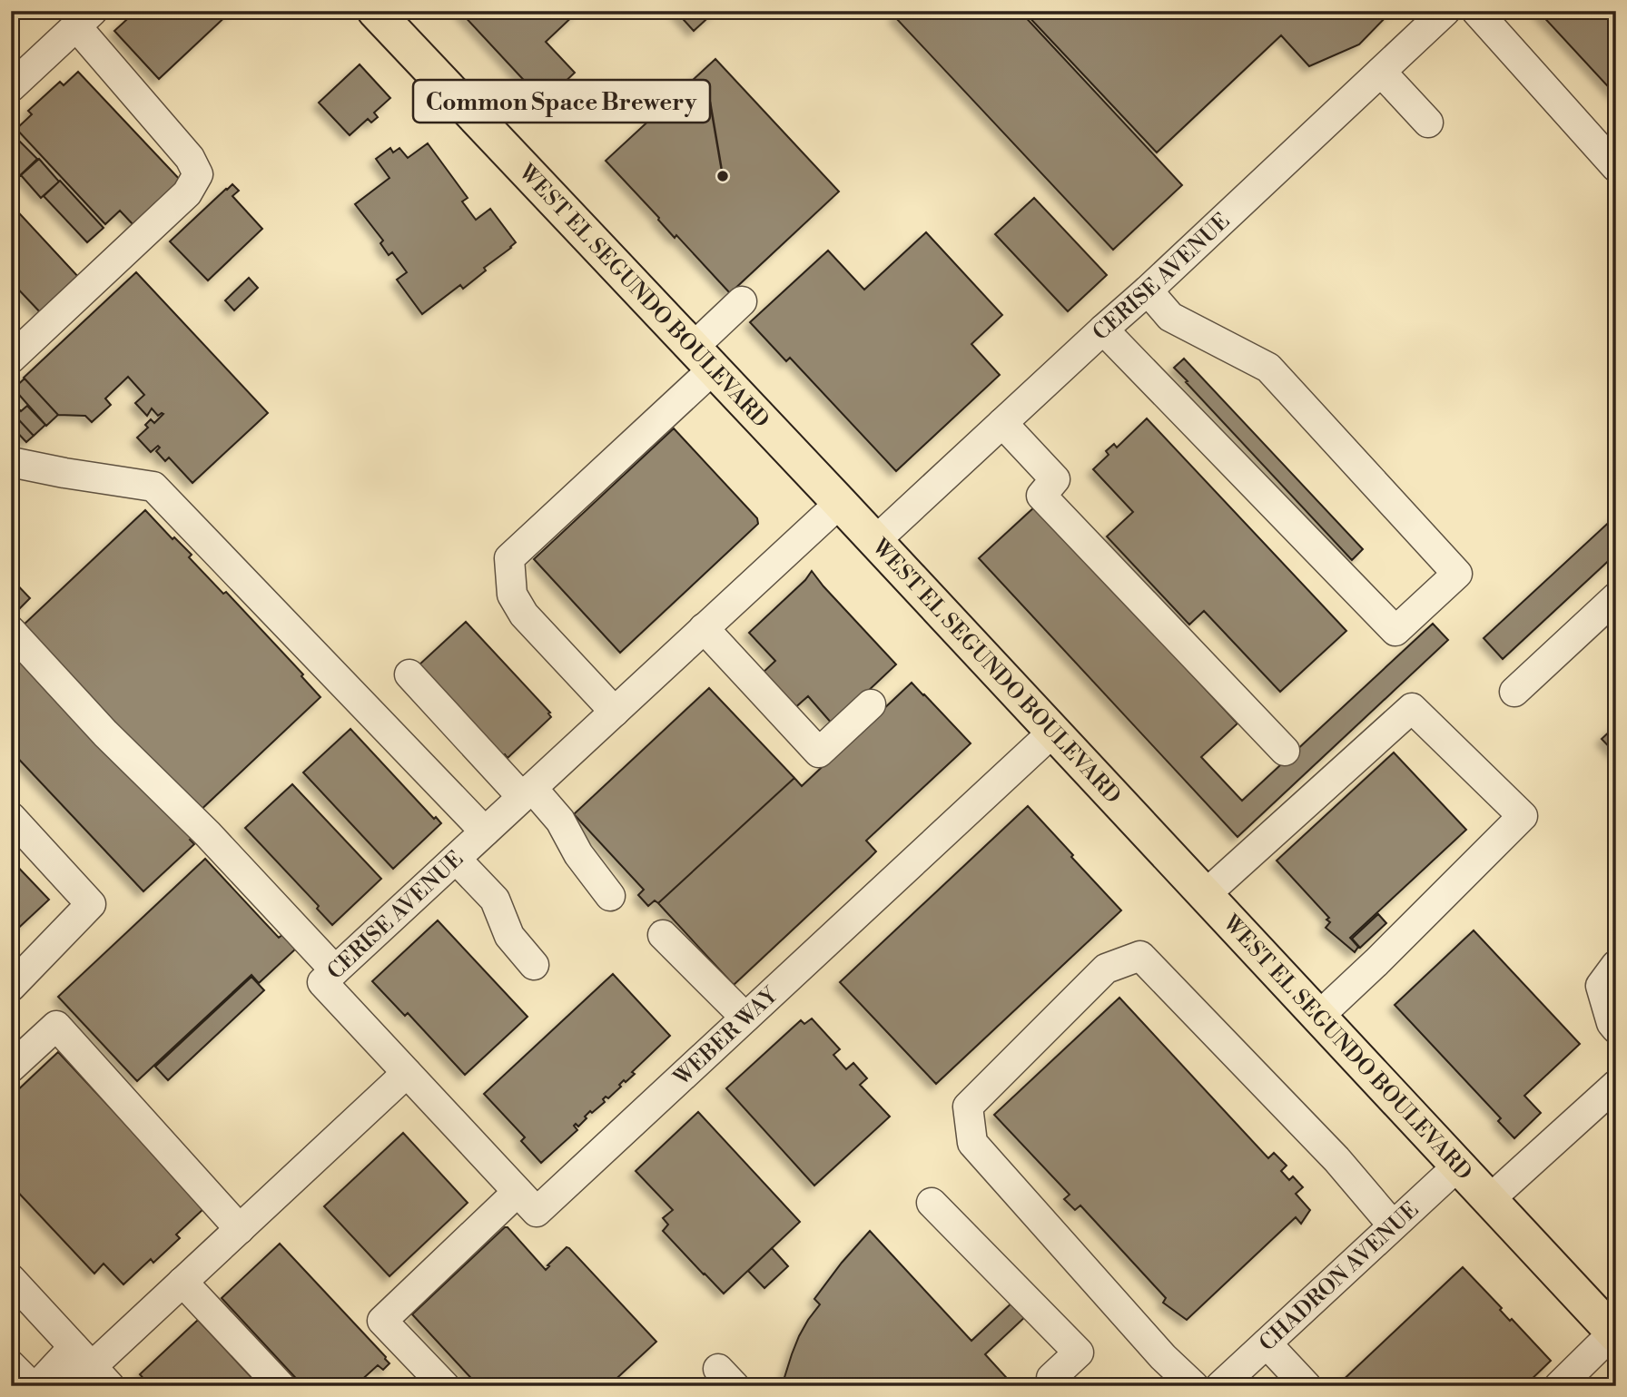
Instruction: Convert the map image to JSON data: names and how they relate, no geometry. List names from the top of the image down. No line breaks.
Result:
{"streets":{"main road":["WEST EL SEGUNDO BOULEVARD"],"street":["CERISE AVENUE","WEBER WAY","CHADRON AVENUE"]},"crossings":[["CERISE AVENUE","WEST EL SEGUNDO BOULEVARD"],["CERISE AVENUE","WEBER WAY"],["WEST EL SEGUNDO BOULEVARD","WEBER WAY"],["WEST EL SEGUNDO BOULEVARD","CHADRON AVENUE"]],"places":["Common Space Brewery"]}
